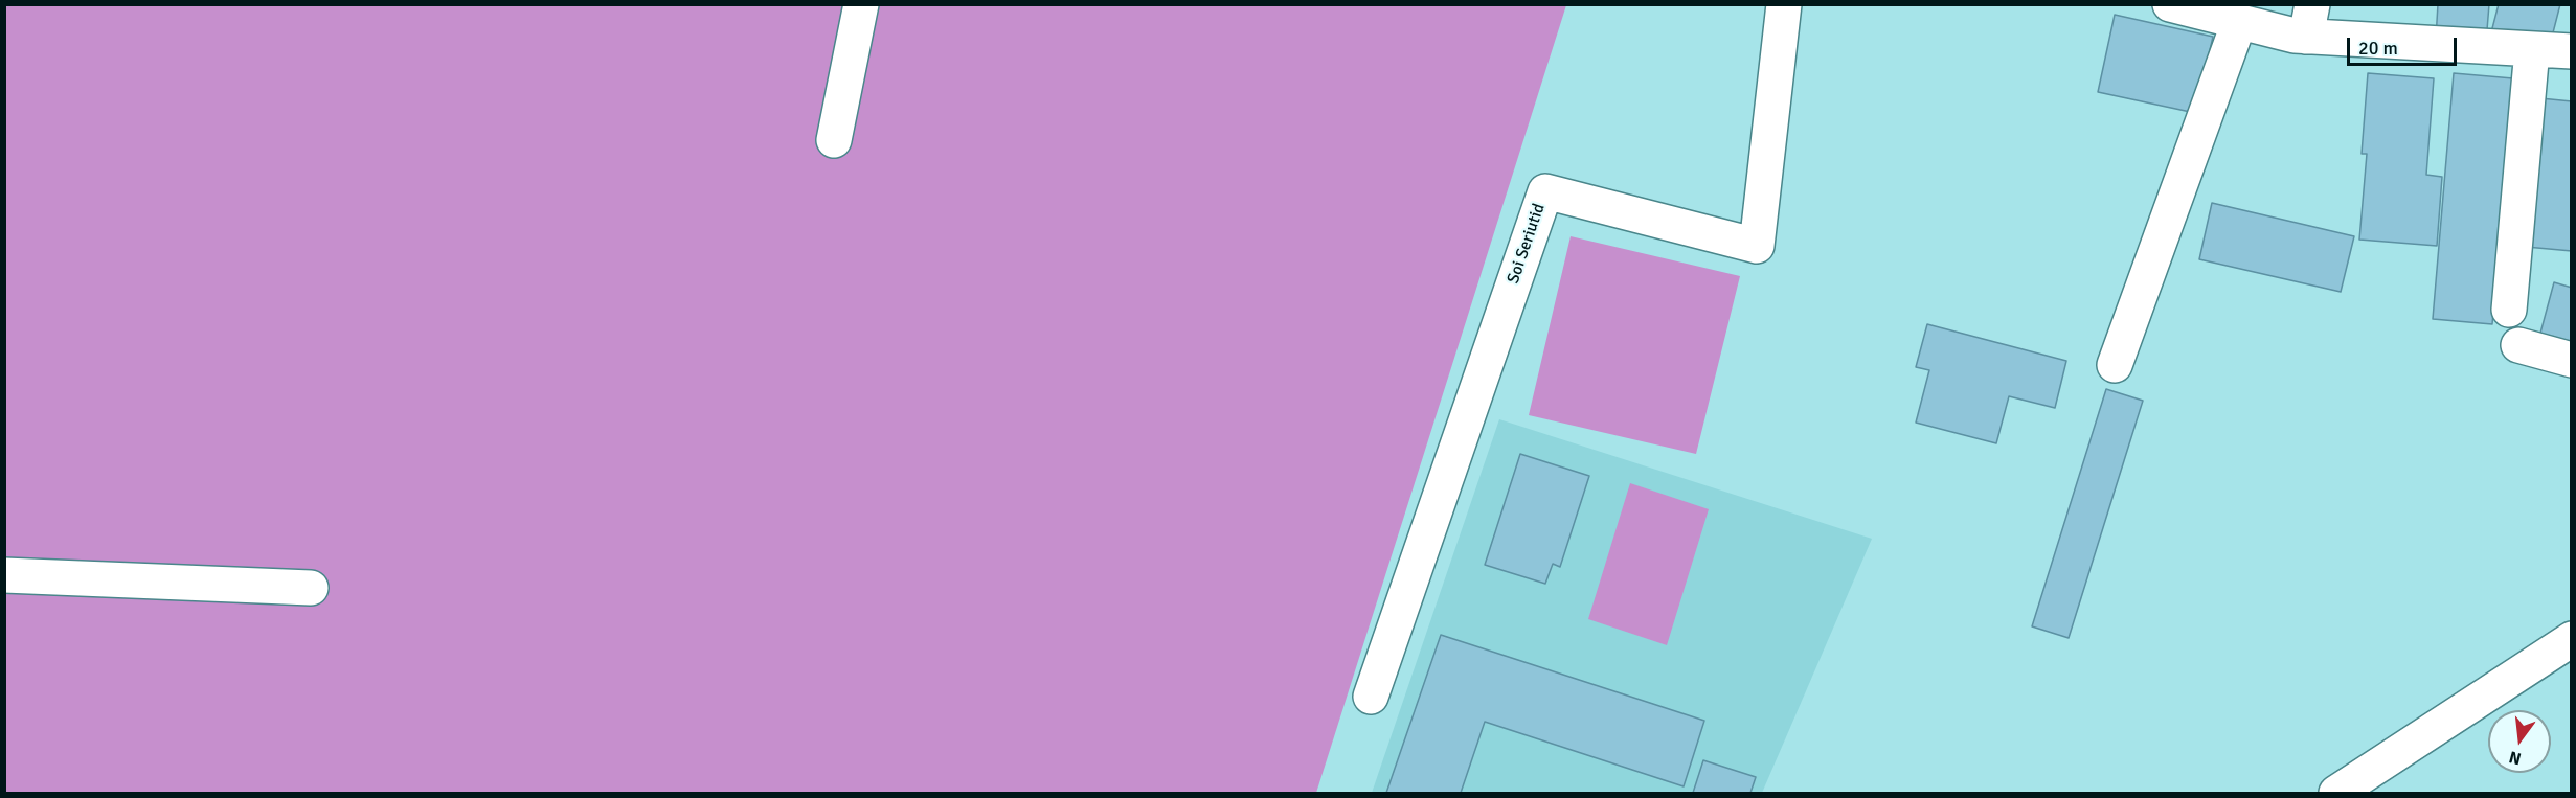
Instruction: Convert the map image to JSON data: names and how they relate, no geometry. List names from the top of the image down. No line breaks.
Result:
{"streets":{"street":["Soi Seriutid"]},"scale_bar":"20 m","north":"bottom"}
